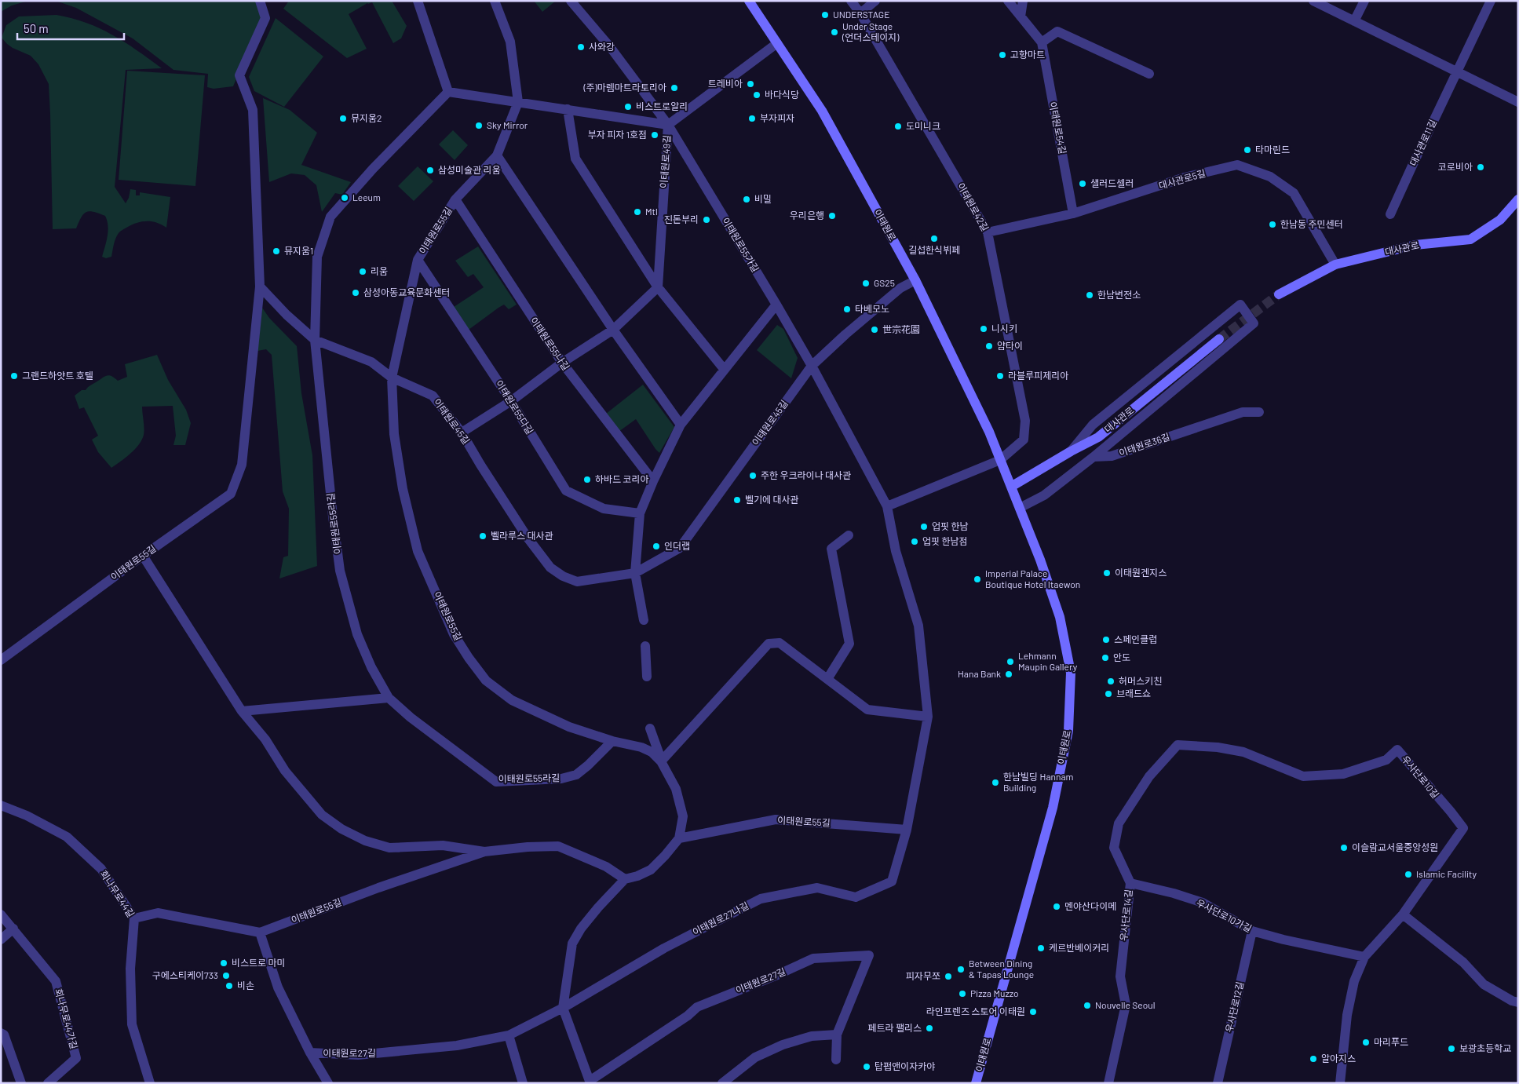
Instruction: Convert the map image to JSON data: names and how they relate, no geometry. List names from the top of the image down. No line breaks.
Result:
{"streets":{"main road":["이태원로","대사관로"],"street":["이태원로54길","대사관로11길","이태원로49길","대사관로5길","이태원로42길","이태원로55길","이태원로55가길","이태원로55나길","이태원로55다길","이태원로45길","이태원로36길","이태원로55라길","우사단로10길","회나무로44길","우사단로14길","우사단로10가길","이태원로27나길","이태원로27길","우사단로12길","회나무로44가길"]},"crossings":[["이태원로54길","대사관로5길"],["이태원로49길","이태원로"],["이태원로49길","이태원로55가길"],["대사관로5길","이태원로42길"],["대사관로5길","대사관로"],["이태원로42길","이태원로"],["이태원로","대사관로"],["이태원로","이태원로45길"],["이태원로55길","이태원로55나길"],["이태원로55길","이태원로55다길"],["이태원로55길","이태원로45길"],["이태원로55길","이태원로55라길"],["이태원로55길","이태원로27나길"],["이태원로55길","이태원로27길"],["이태원로55가길","이태원로45길"],["우사단로10길","우사단로14길"],["우사단로10길","우사단로10가길"],["우사단로14길","우사단로10가길"],["우사단로10가길","우사단로12길"],["이태원로27나길","이태원로27길"]],"places":["UNDERSTAGE","Under Stage (언더스테이지)","사와강","고향마트","트레비아","(주)마렘마트라토리아","바다식당","비스트로알리","뮤지움2","부자피자","Sky Mirror","도미니크","부자 피자 1호점","타마린드","코로비아","삼성미술관 리움","샐러드셀러","Leeum","비밀","Mtl","우리은행","진돈부리","한남동 주민센터","길섭한식뷔페","뮤지움1","리움","GS25","삼성아동교육문화센터","한남변전소","타베모노","니시키","世宗花園","얌타이","그랜드하얏트 호텔","라블루피제리아","주한 우크라이나 대사관","하바드 코리아","벨기에 대사관","업핏 한남","벨라루스 대사관","업핏 한남점","인더랩","이태원겐지스","Imperial Palace Boutique Hotel Itaewon","스페인클럽","안도","Lehmann Maupin Gallery","Hana Bank","허머스키친","브래드쇼","한남빌딩 Hannam Building","이슬람교서울중앙성원","Islamic Facility","멘야산다이메","케르반베이커리","비스트로 마미","Between Dining & Tapas Lounge","구에스티케이733","피자무쪼","비손","Pizza Muzzo","Nouvelle Seoul","라인프렌즈 스토어 이태원","페트라 팰리스","마리푸드","보광초등학교","알아지스","탑펍앤이자카야"],"scale_bar":"50 m"}
